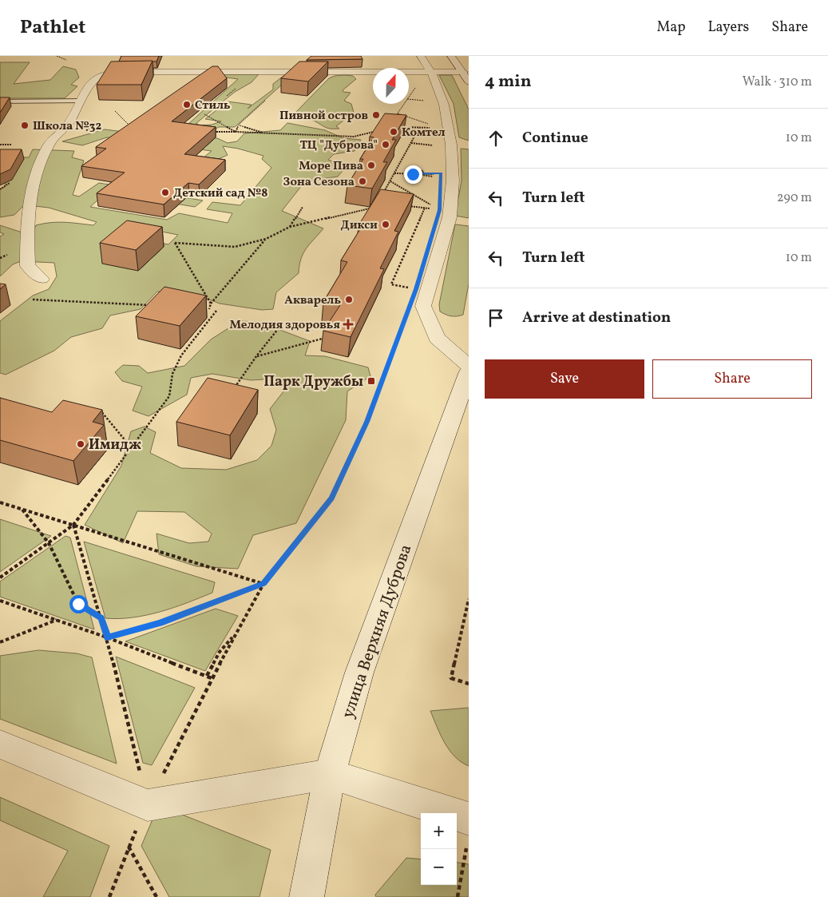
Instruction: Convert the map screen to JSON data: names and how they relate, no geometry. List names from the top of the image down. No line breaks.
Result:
{"streets":{"street":["улица Верхняя Дуброва"]},"places":{"other":["Стиль","Пивной остров","Школа №32","Комтел","ТЦ \"Дуброва\"","Море Пива","Зона Сезона","Детский сад №8","Дикси","Акварель","Имидж"],"health":["Мелодия здоровья"],"transit":["Парк Дружбы"]},"north":"top","page":{"header":"Pathlet","nav":["Map","Layers","Share"],"heading":["4 min","Walk · 310 m"],"list":[["Continue","10 m"],["Turn left","290 m"],["Turn left","10 m"],"Arrive at destination"],"buttons":["Save","Share"],"map_buttons":["+","−"]}}
